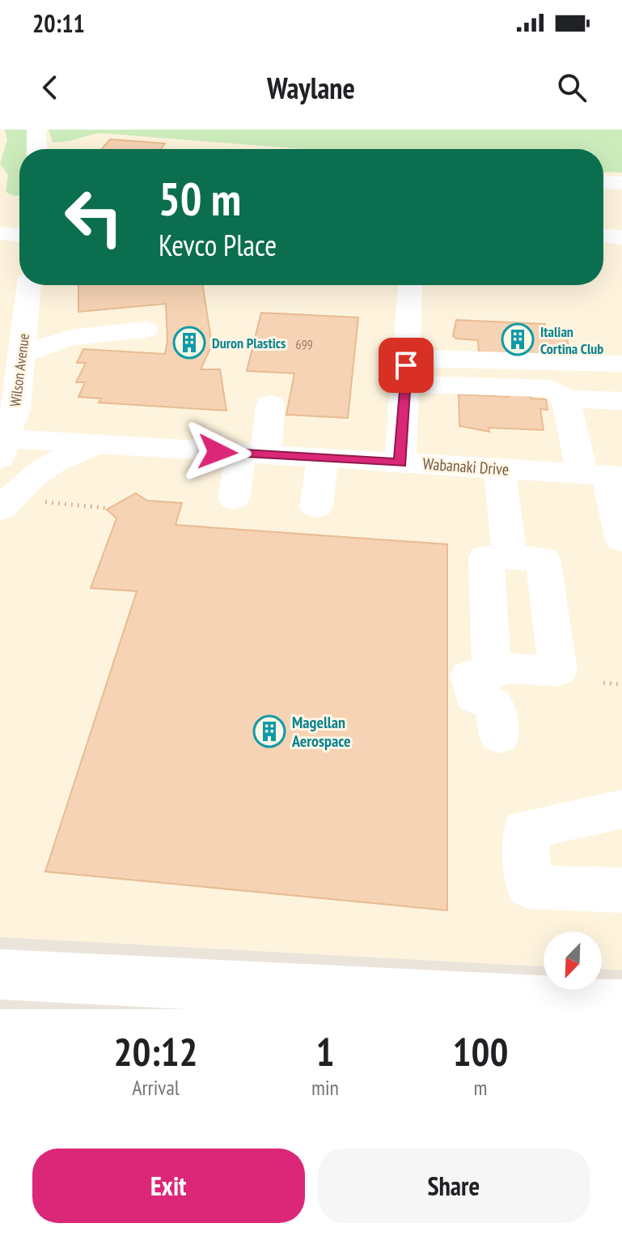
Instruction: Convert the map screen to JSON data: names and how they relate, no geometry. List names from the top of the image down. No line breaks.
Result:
{"streets":{"street":["Wilson Avenue","Wabanaki Drive"]},"crossings":[["Wilson Avenue","Wabanaki Drive"]],"places":{"building":["Italian Cortina Club","Duron Plastics","Magellan Aerospace"]},"house_numbers":["699"],"north":"bottom left","page":{"status":"20:11","header":"Waylane","turn":["50 m","Kevco Place"],"eta":["20:12","Arrival","1","min","100","m"],"buttons":["Exit","Share"]}}
